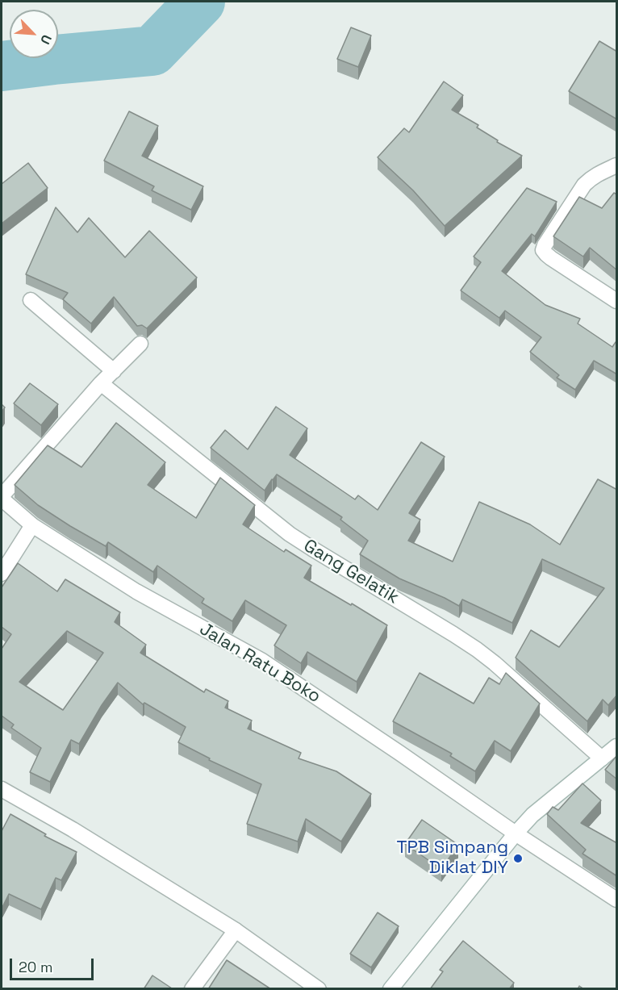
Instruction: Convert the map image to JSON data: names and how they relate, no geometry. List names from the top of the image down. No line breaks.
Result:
{"streets":{"street":["Gang Gelatik","Jalan Ratu Boko"]},"places":["TPB Simpang Diklat DIY"],"scale_bar":"20 m","north":"bottom right"}
